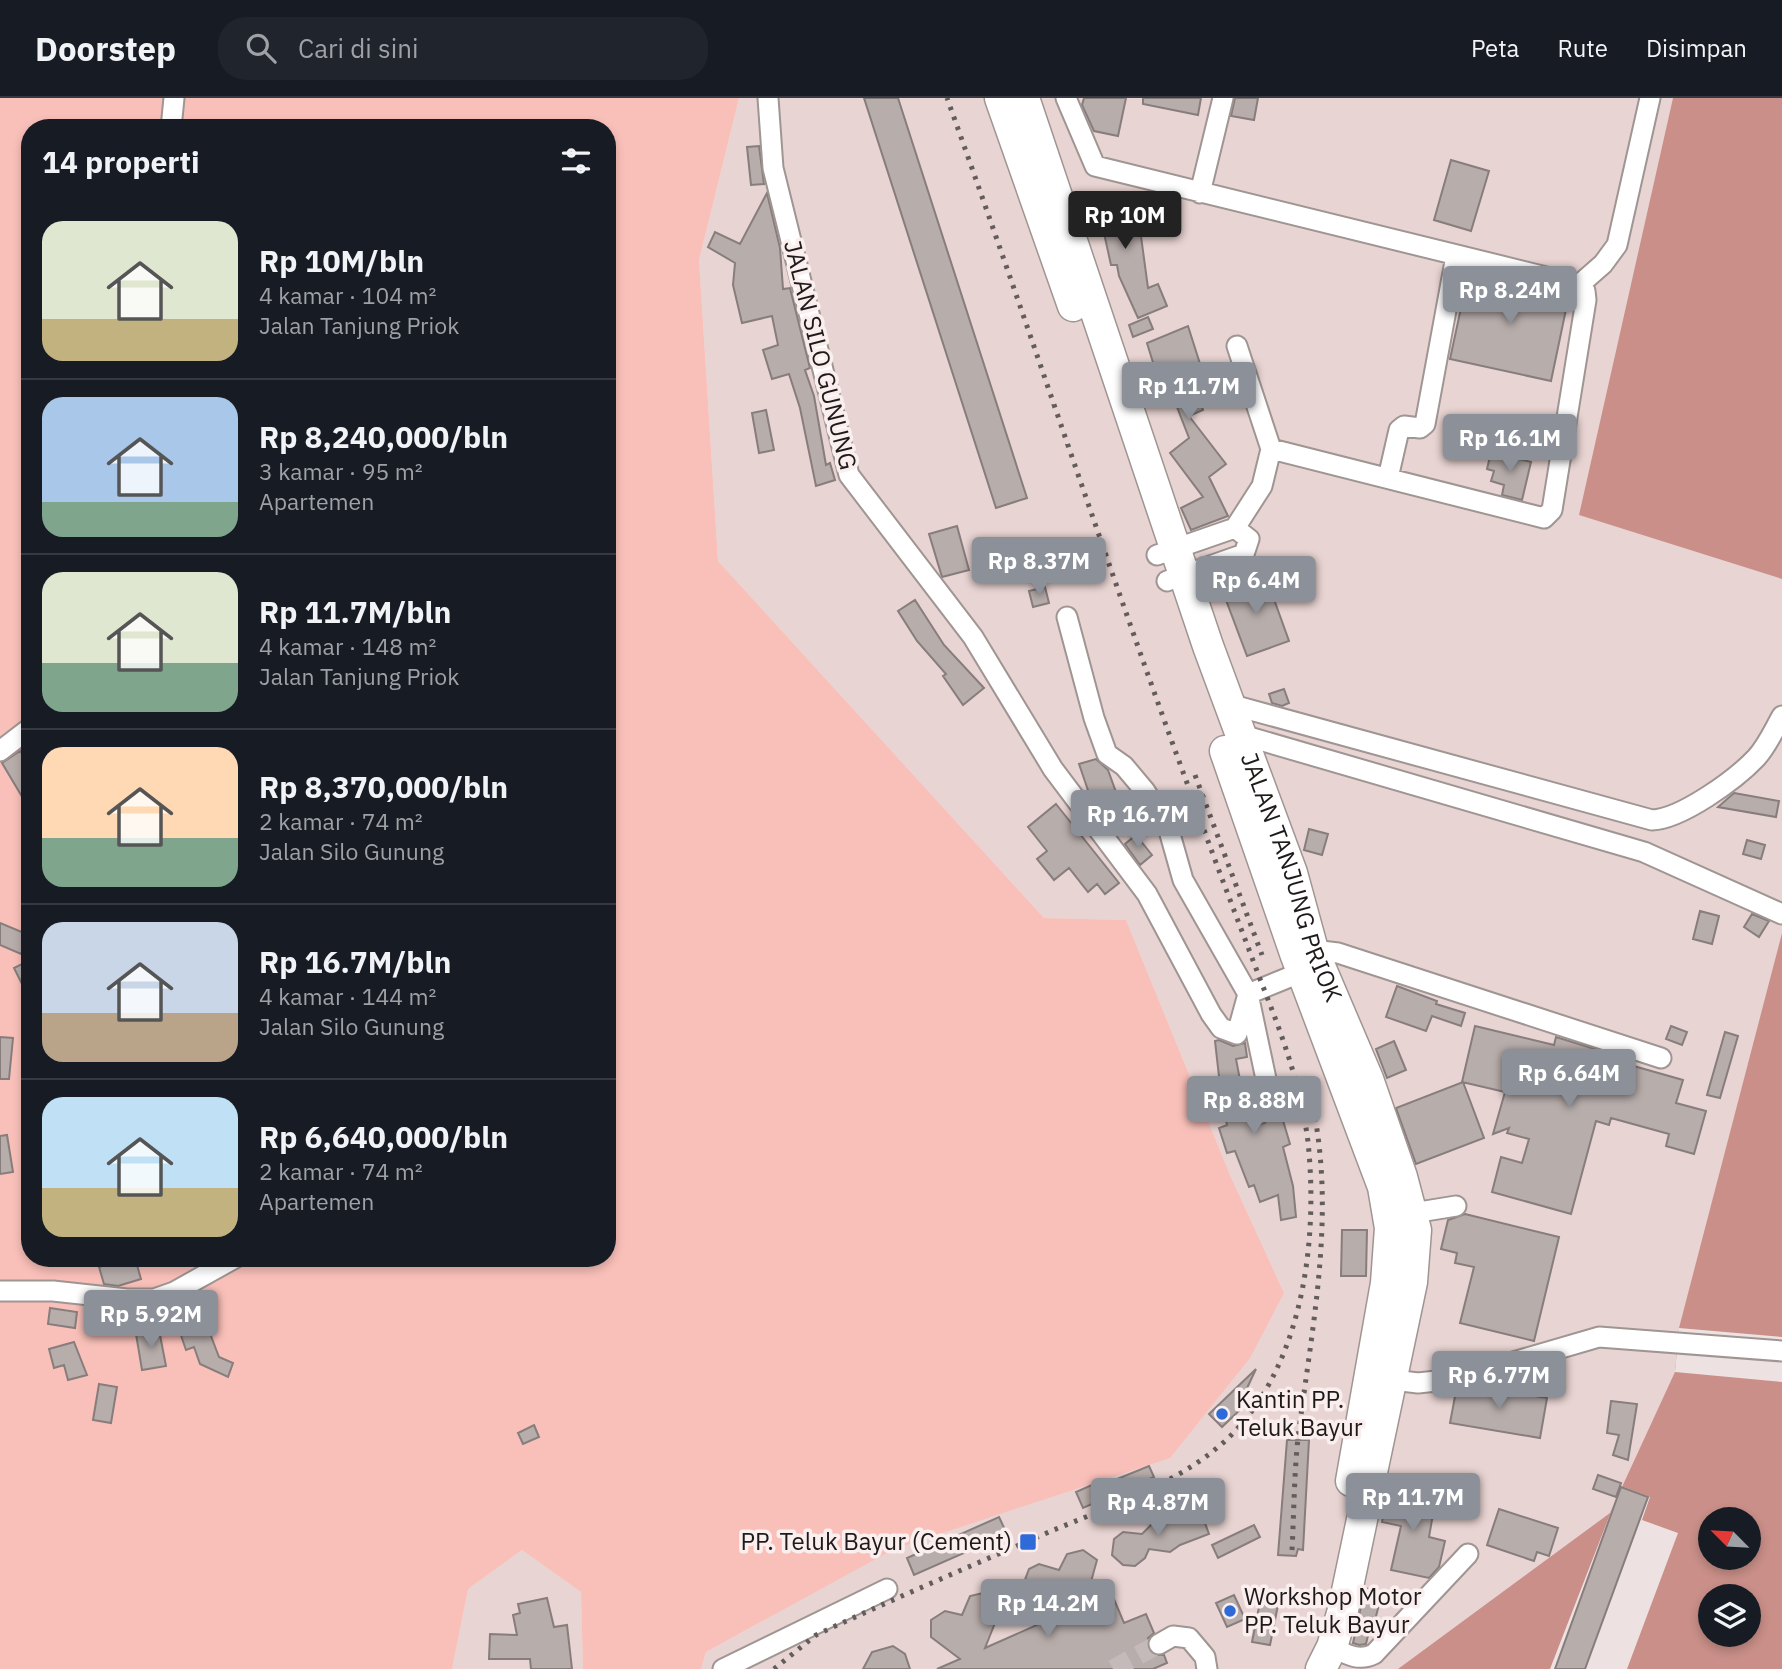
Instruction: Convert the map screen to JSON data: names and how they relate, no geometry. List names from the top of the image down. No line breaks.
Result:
{"streets":{"highway":["JALAN TANJUNG PRIOK"],"street":["JALAN SILO GUNUNG"]},"places":{"other":["Kantin PP. Teluk Bayur","Workshop Motor PP. Teluk Bayur"],"transit":["PP. Teluk Bayur (Cement)"]},"north":"top left","page":{"header":"Doorstep","search":"Cari di sini","nav":["Peta","Rute","Disimpan"],"heading":"14 properti","price":["Rp 10M","Rp 8.24M","Rp 11.7M","Rp 16.1M","Rp 8.37M","Rp 6.4M","Rp 16.7M","Rp 6.64M","Rp 8.88M","Rp 5.92M","Rp 6.77M","Rp 11.7M","Rp 4.87M","Rp 14.2M"],"list":[{"name":"Rp 10M/bln","note":"4 kamar · 104 m² · Jalan Tanjung Priok"},{"name":"Rp 8,240,000/bln","note":"3 kamar · 95 m² · Apartemen"},{"name":"Rp 11.7M/bln","note":"4 kamar · 148 m² · Jalan Tanjung Priok"},{"name":"Rp 8,370,000/bln","note":"2 kamar · 74 m² · Jalan Silo Gunung"},{"name":"Rp 16.7M/bln","note":"4 kamar · 144 m² · Jalan Silo Gunung"},{"name":"Rp 6,640,000/bln","note":"2 kamar · 74 m² · Apartemen"}]}}
